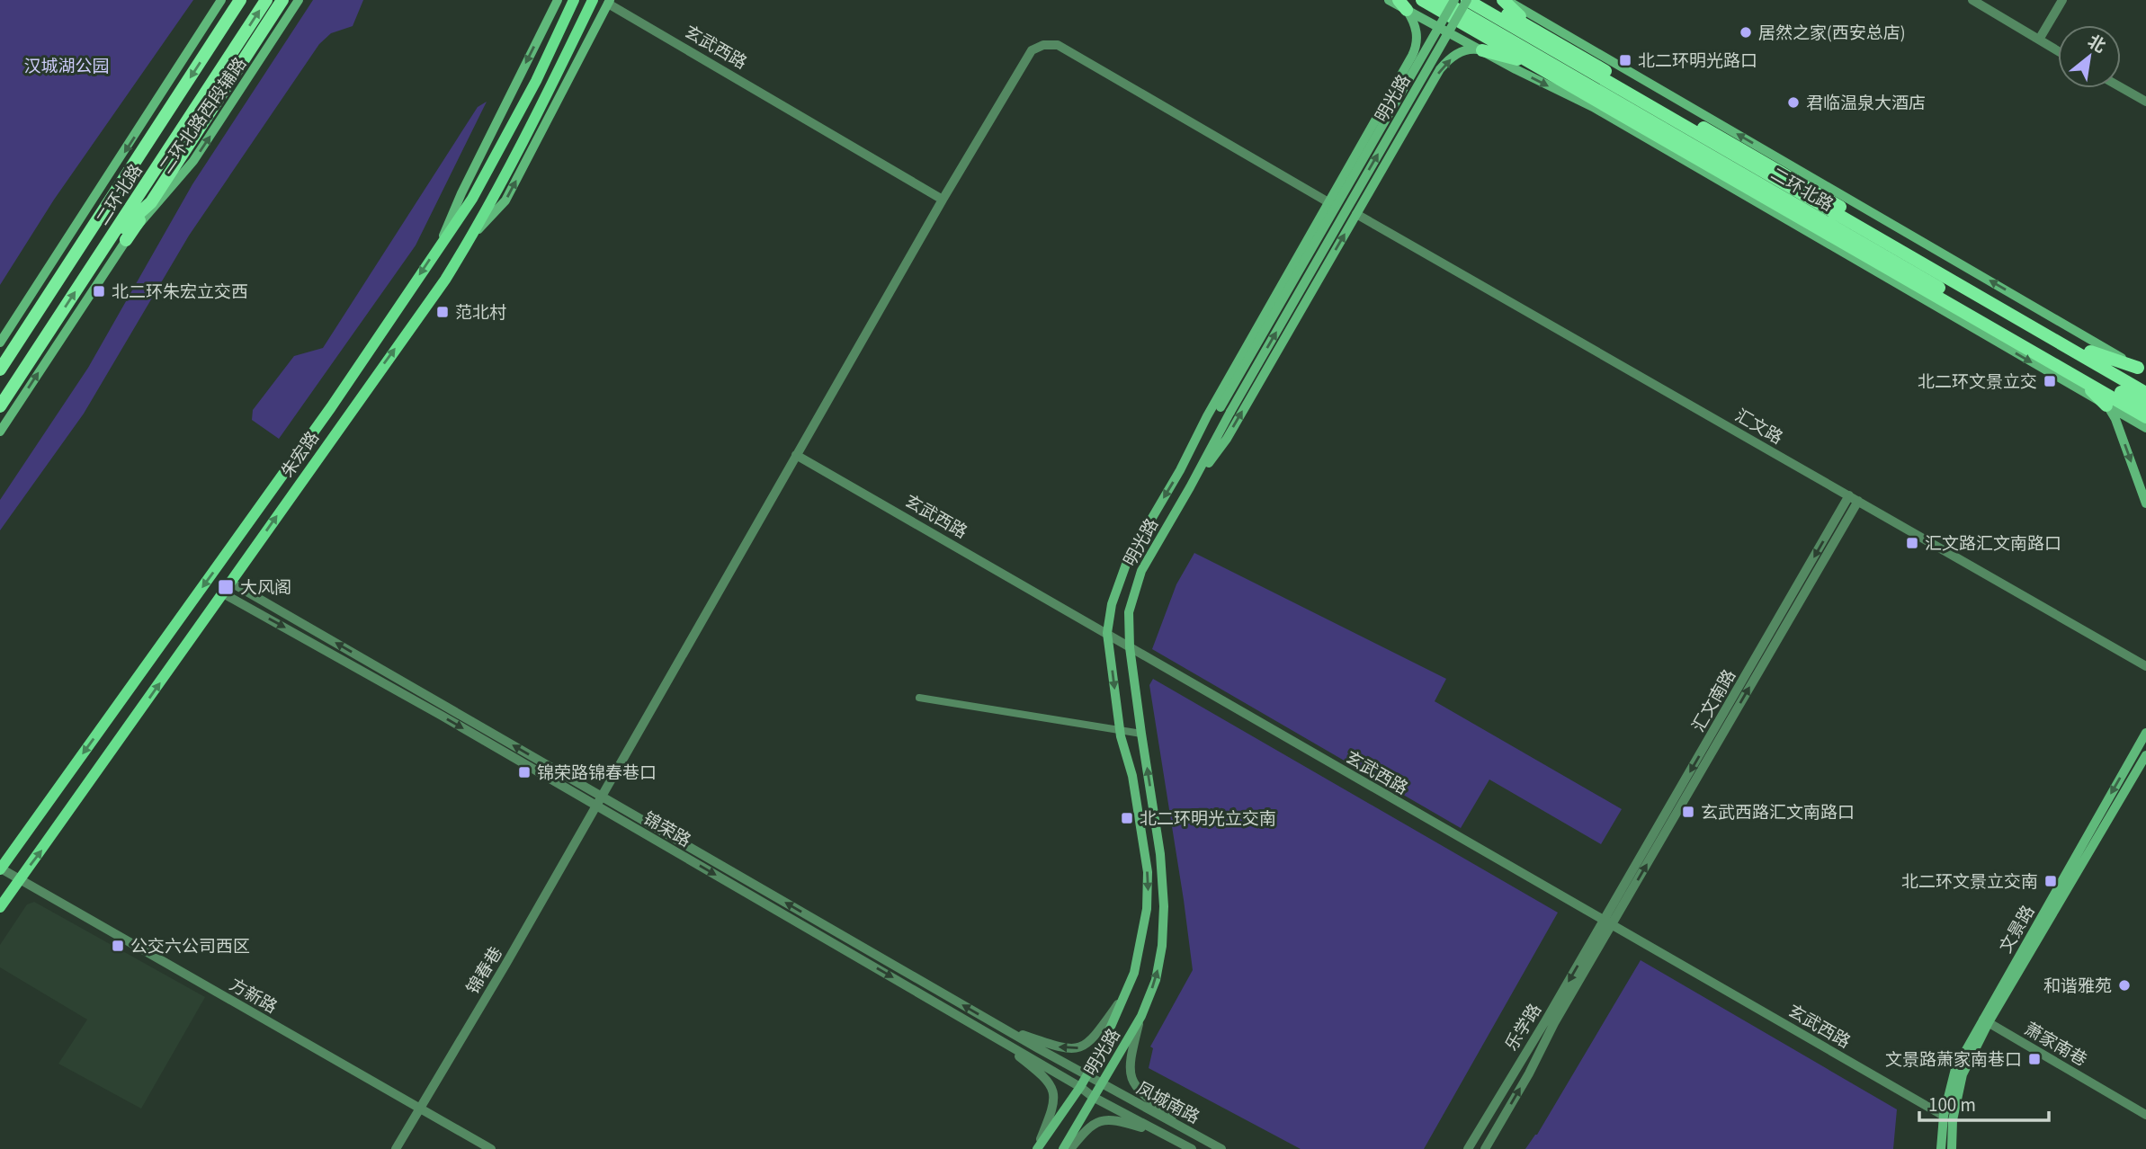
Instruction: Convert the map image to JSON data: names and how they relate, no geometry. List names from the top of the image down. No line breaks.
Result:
{"streets":{"highway":["二环北路"],"main road":["明光路","二环北路西段辅路","朱宏路","文景路"],"street":["玄武西路","汇文路","汇文南路","锦荣路","锦春巷","方新路","乐学路","萧家南巷","凤城南路"]},"crossings":[["玄武西路","明光路"],["玄武西路","汇文南路"],["玄武西路","文景路"],["玄武西路","乐学路"],["明光路","二环北路"],["明光路","锦荣路"],["明光路","凤城南路"],["汇文路","汇文南路"],["朱宏路","锦荣路"],["朱宏路","方新路"],["汇文南路","乐学路"],["锦荣路","锦春巷"],["锦荣路","凤城南路"],["文景路","萧家南巷"],["锦春巷","方新路"]],"parks":["汉城湖公园"],"places":{"other":["居然之家(西安总店)","君临温泉大酒店","和谐雅苑"],"transit":["北二环明光路口","北二环朱宏立交西","范北村","北二环文景立交","汇文路汇文南路口","大风阁","锦荣路锦春巷口","玄武西路汇文南路口","北二环明光立交南","北二环文景立交南","公交六公司西区","文景路萧家南巷口"]},"scale_bar":"100 m","north":"top right"}
